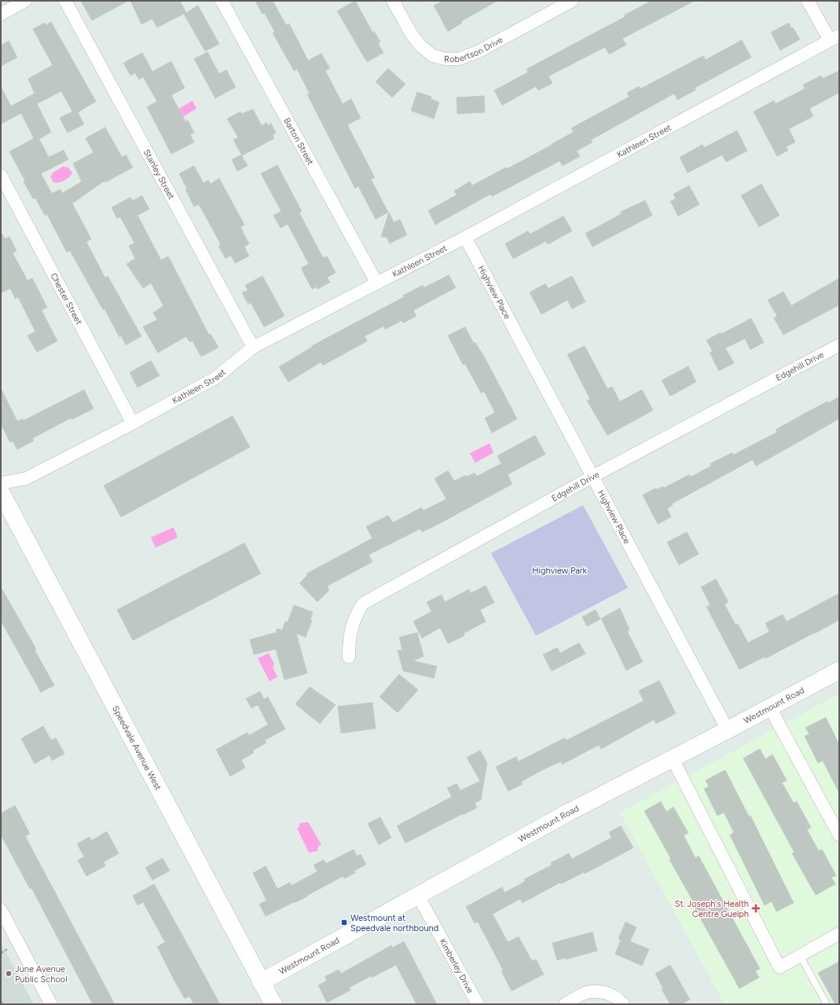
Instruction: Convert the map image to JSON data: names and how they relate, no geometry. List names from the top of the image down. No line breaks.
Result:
{"streets":{"street":["Robertson Drive","Kathleen Street","Barton Street","Stanley Street","Highview Place","Chester Street","Edgehill Drive","Westmount Road","Speedvale Avenue West","Kimberley Drive"]},"crossings":[["Kathleen Street","Barton Street"],["Kathleen Street","Stanley Street"],["Kathleen Street","Highview Place"],["Kathleen Street","Chester Street"],["Highview Place","Edgehill Drive"],["Highview Place","Westmount Road"],["Westmount Road","Speedvale Avenue West"],["Westmount Road","Kimberley Drive"]],"parks":["Highview Park"],"places":{"health":["St. Joseph's Health Centre Guelph"],"transit":["Westmount at Speedvale northbound"],"other":["June Avenue Public School"]}}
